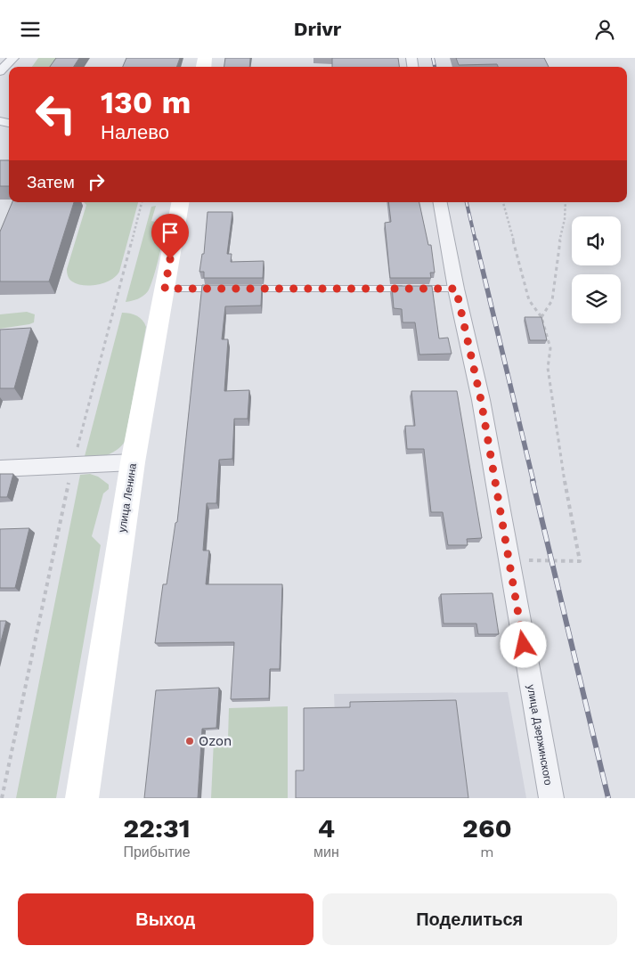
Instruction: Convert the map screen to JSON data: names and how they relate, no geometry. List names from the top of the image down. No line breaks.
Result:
{"streets":{"main road":["улица Ленина"],"street":["улица Дзержинского"]},"places":["Ozon"],"page":{"header":"Drivr","turn":["130 m","Налево"],"then":"Затем","eta":["22:31","Прибытие","4","мин","260","m"],"buttons":["Выход","Поделиться"]}}
